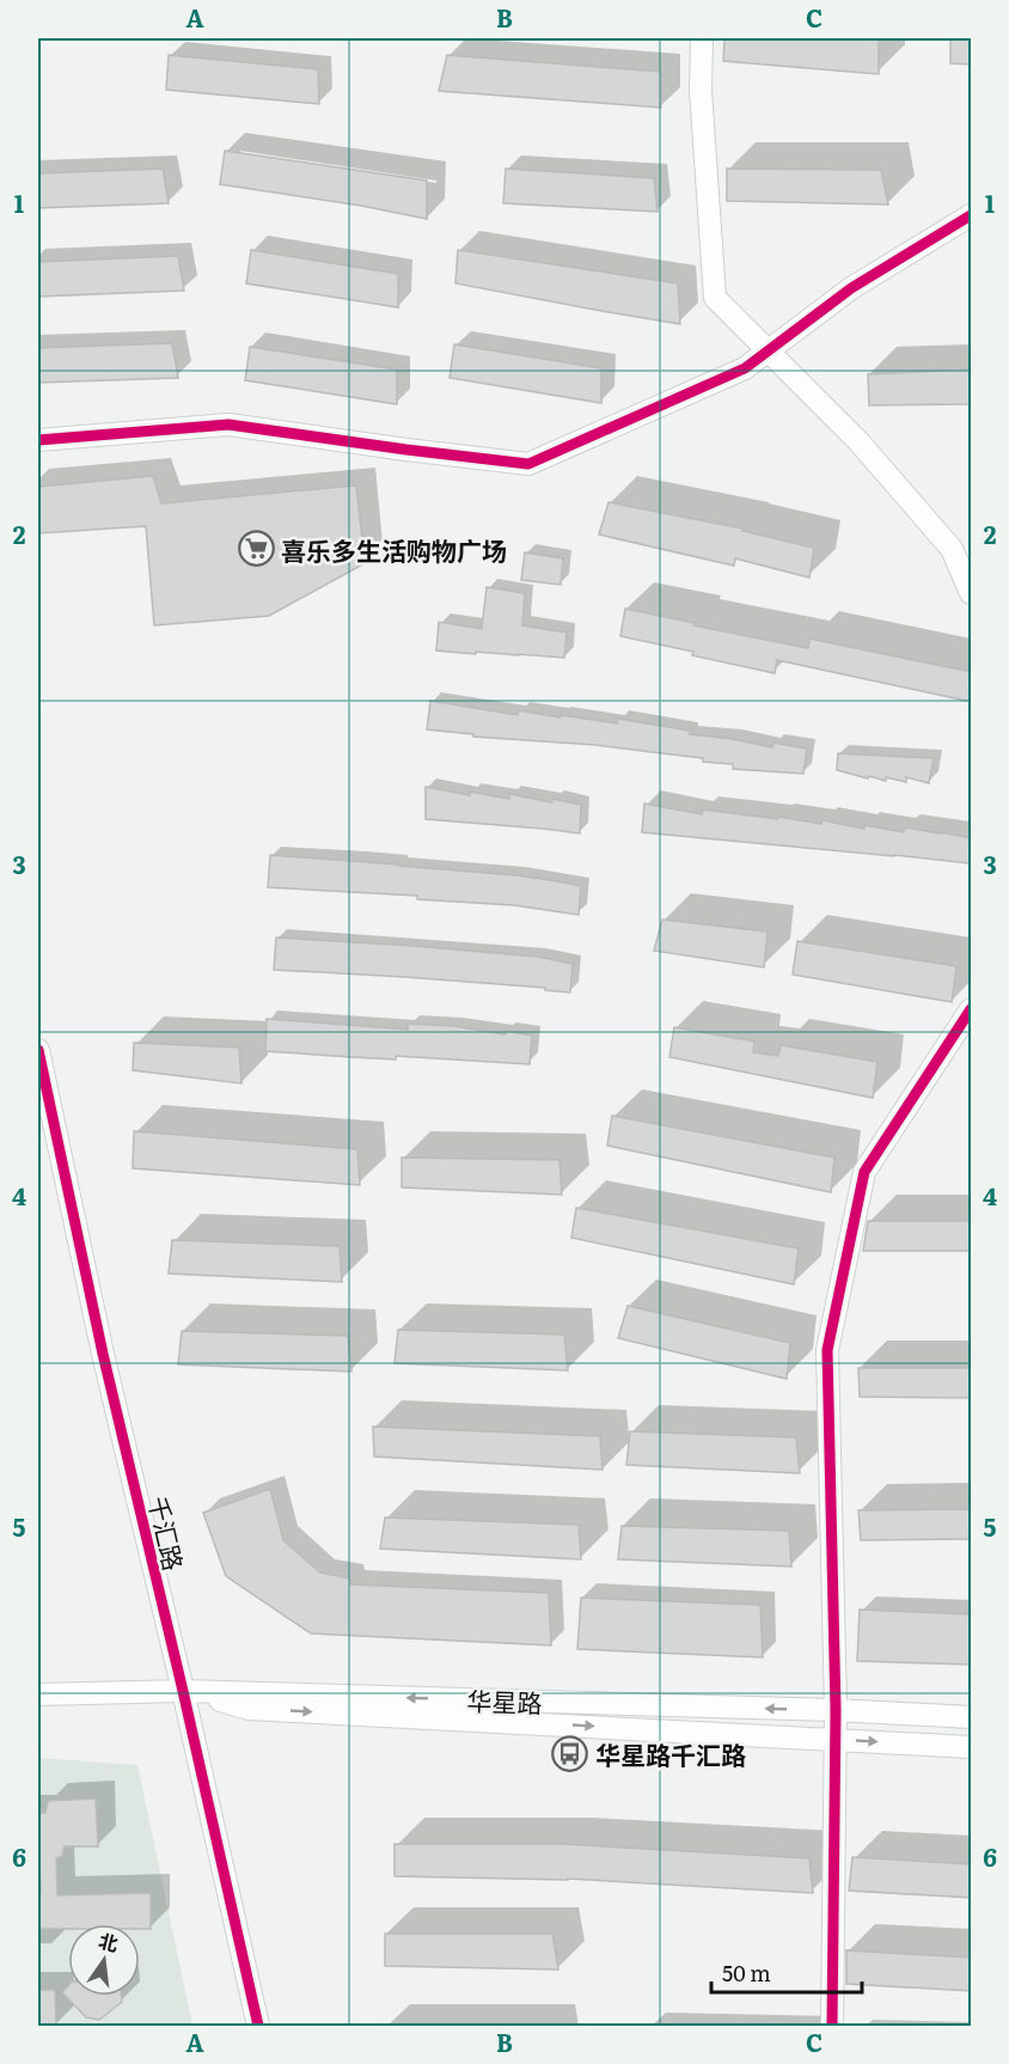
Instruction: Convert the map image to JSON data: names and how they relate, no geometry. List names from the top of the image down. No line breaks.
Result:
{"streets":{"street":["千汇路","华星路"]},"crossings":[["千汇路","华星路"]],"places":{"supermarket":["喜乐多生活购物广场"],"bus stop":["华星路千汇路"]},"scale_bar":"50 m","north":"top","grid":{"columns":["A","B","C"],"rows":["1","2","3","4","5","6"]}}
